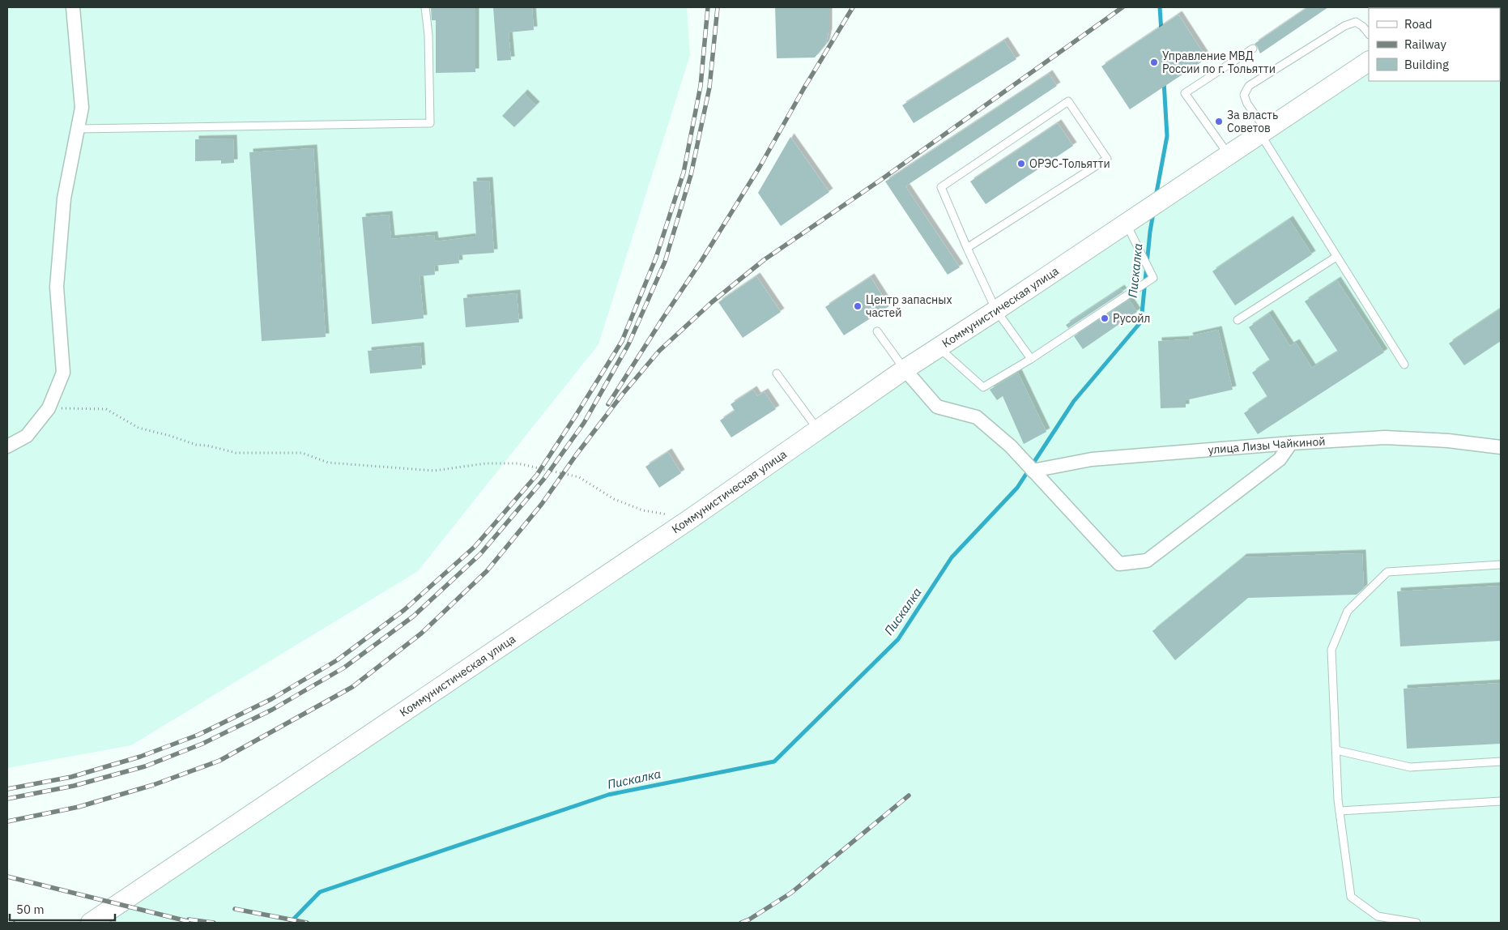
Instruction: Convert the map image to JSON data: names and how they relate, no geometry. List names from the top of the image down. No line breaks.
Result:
{"streets":{"main road":["Коммунистическая улица"],"street":["улица Лизы Чайкиной"]},"water":["Пискалка"],"places":["Управление МВД России по г. Тольятти","За власть Советов","ОРЭС-Тольятти","Центр запасных частей","Русойл"],"legend":["Road","Railway","Building"],"scale_bar":"50 m"}
